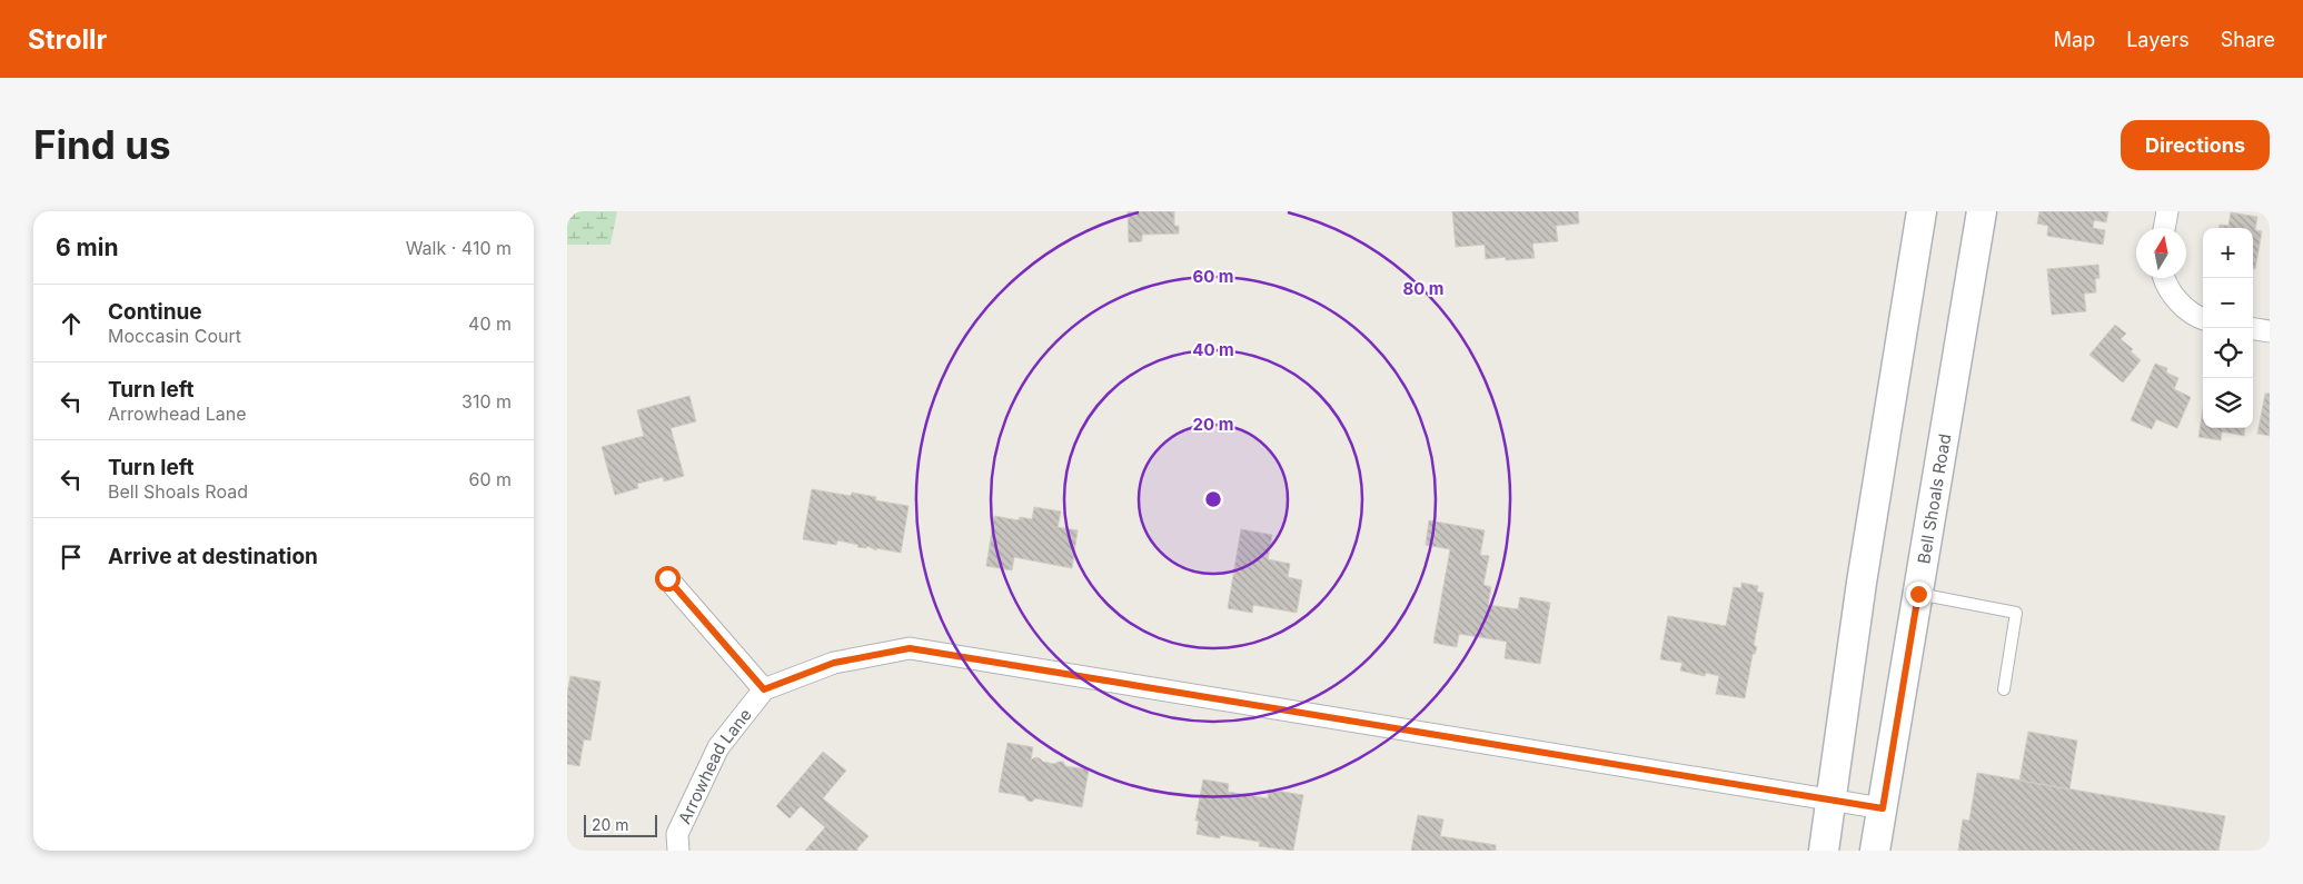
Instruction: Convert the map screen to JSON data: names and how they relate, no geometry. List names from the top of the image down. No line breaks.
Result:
{"streets":{"main road":["Bell Shoals Road"],"street":["Arrowhead Lane"]},"scale_bar":"20 m","north":"top","page":{"header":"Strollr","nav":["Map","Layers","Share"],"buttons":"Directions","title":"Find us","heading":["6 min","Walk · 410 m"],"map_buttons":["+","−"],"list":[["Continue","Moccasin Court","40 m"],["Turn left","Arrowhead Lane","310 m"],["Turn left","Bell Shoals Road","60 m"],"Arrive at destination"],"scale":"20 m"},"rings":["60 m","80 m","40 m","20 m"]}
